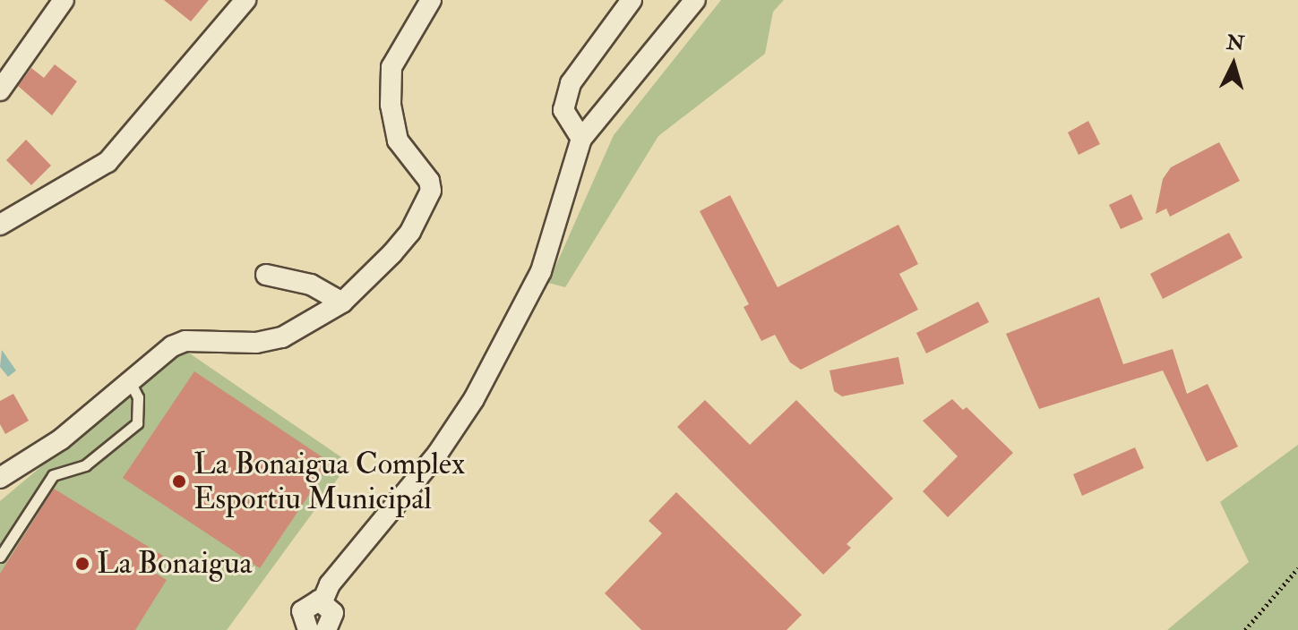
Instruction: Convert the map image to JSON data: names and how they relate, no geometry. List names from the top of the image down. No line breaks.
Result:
{"places":["La Bonaigua Complex Esportiu Municipal","La Bonaigua"],"north":"top"}
